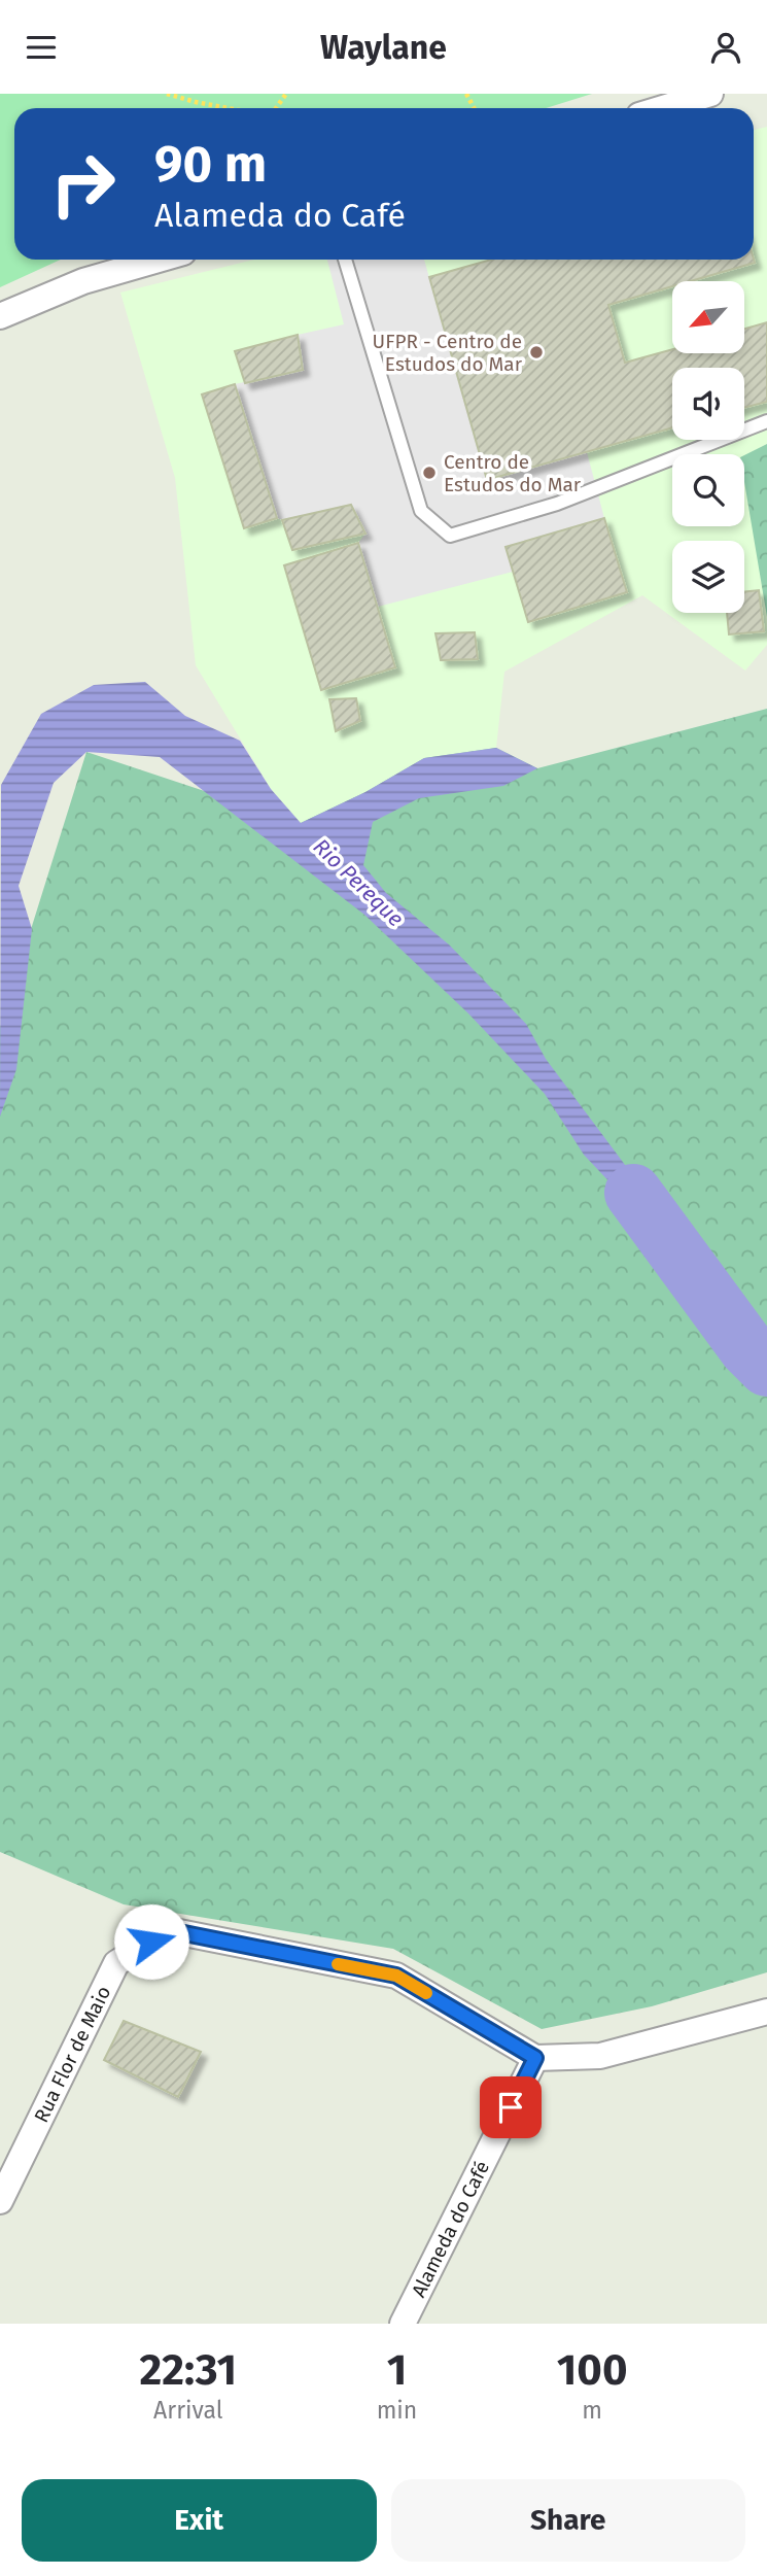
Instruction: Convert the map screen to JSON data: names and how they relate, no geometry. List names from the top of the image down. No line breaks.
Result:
{"streets":{"street":["Rua Flor de Maio","Alameda do Café"]},"crossings":[["Rua Flor de Maio","Alameda do Café"]],"water":["Rio Pereque"],"places":["UFPR - Centro de Estudos do Mar","Centro de Estudos do Mar"],"north":"bottom left","page":{"header":"Waylane","turn":["90 m","Alameda do Café"],"eta":["22:31","Arrival","1","min","100","m"],"buttons":["Exit","Share"]}}
